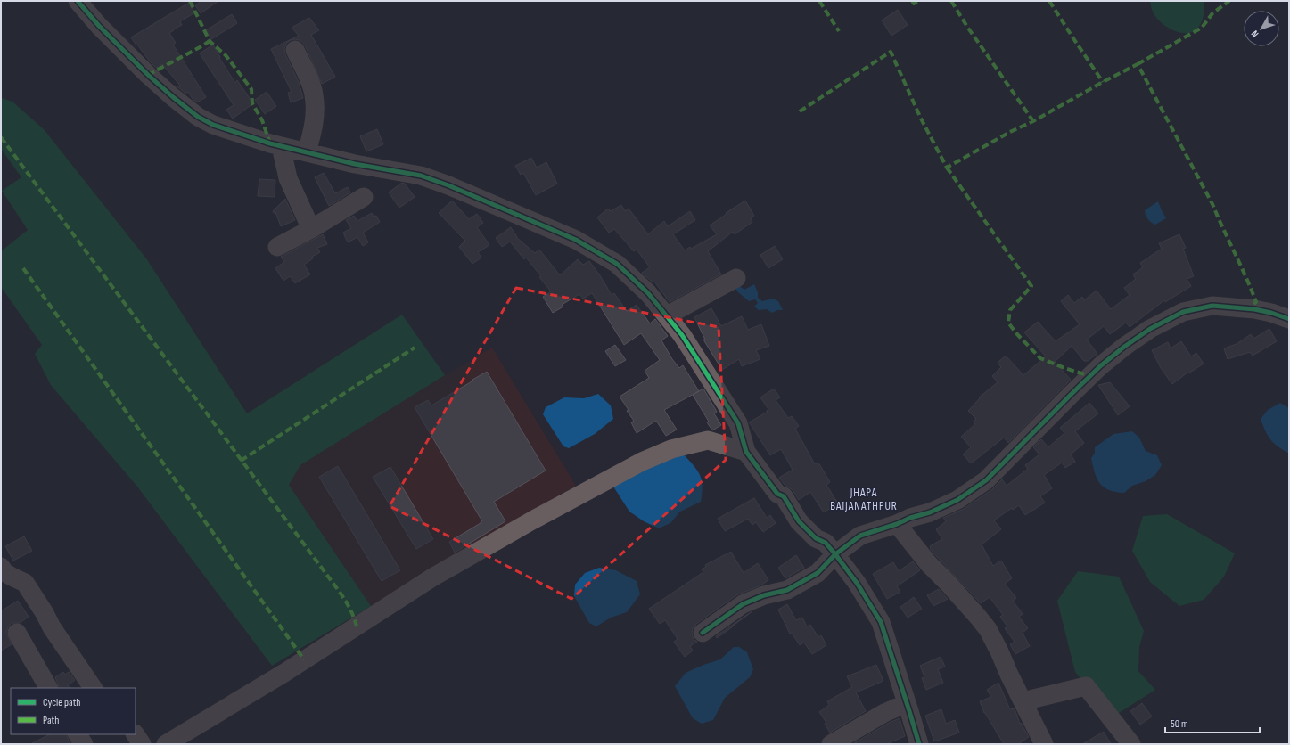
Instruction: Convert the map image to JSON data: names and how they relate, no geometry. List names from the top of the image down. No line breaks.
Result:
{"districts":["JHAPA BAIJANATHPUR"],"legend":["Cycle path","Path"],"scale_bar":"50 m","north":"bottom left"}
